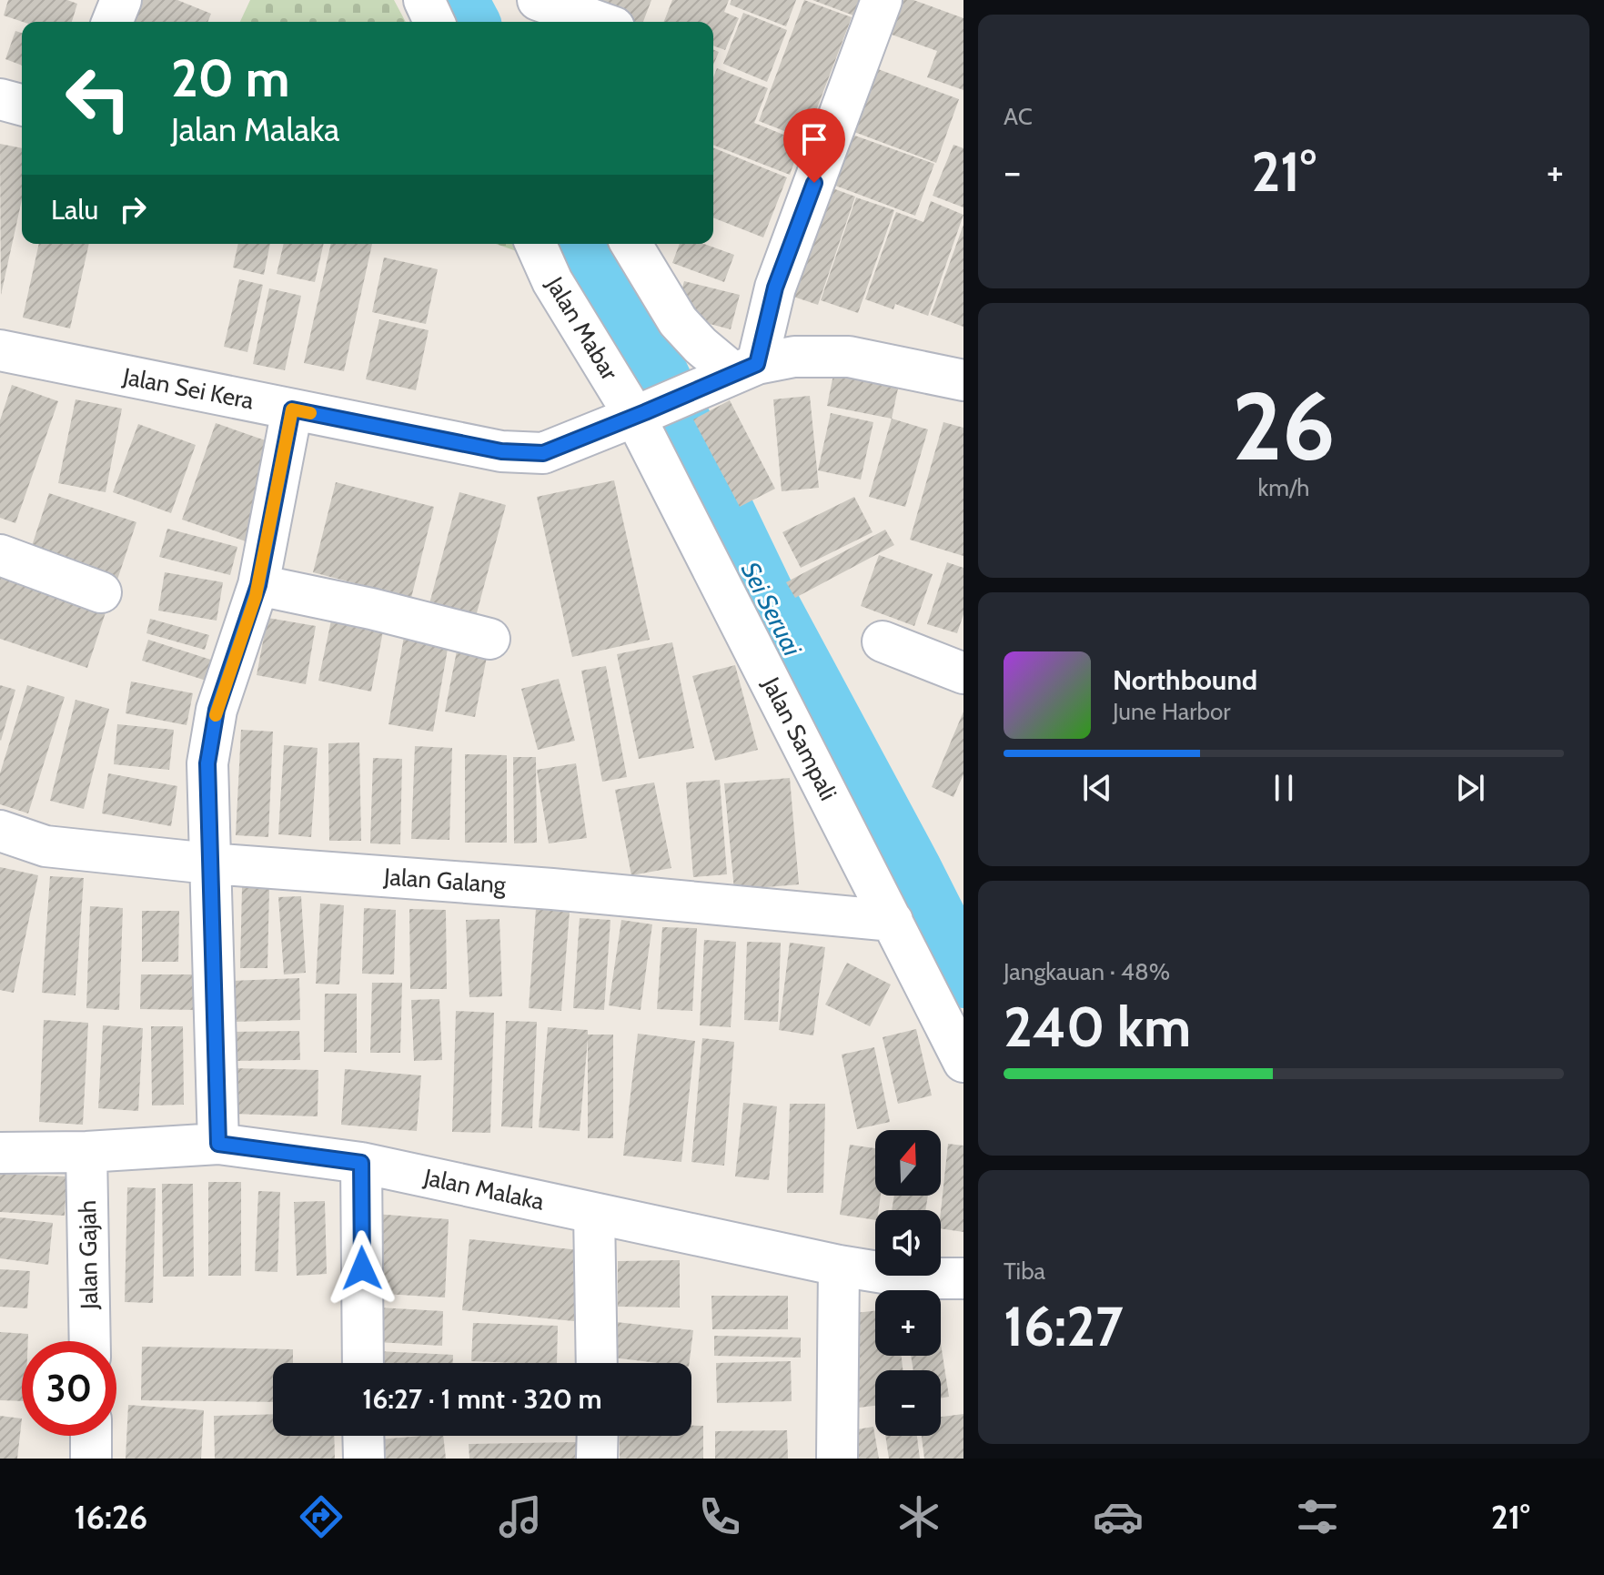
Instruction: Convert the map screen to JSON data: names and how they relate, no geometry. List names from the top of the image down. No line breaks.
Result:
{"streets":{"street":["Jalan Mabar","Jalan Sei Kera","Jalan Sampali","Jalan Galang","Jalan Malaka","Jalan Gajah"]},"crossings":[["Jalan Mabar","Jalan Sei Kera"],["Jalan Mabar","Jalan Sampali"],["Jalan Sei Kera","Jalan Sampali"],["Jalan Sampali","Jalan Galang"],["Jalan Malaka","Jalan Gajah"]],"water":["Sei Seruai"],"north":"top","page":{"tile":["AC",["26","km/h"],["Jangkauan · 48%","240 km"],["Tiba","16:27"]],"turn":["20 m","Jalan Malaka"],"heat":["−","21°","+"],"then":"Lalu","song":["Northbound","June Harbor"],"map_buttons":["+","−"],"limit":"30","trip":"16:27 · 1 mnt · 320 m","tabs":["16:26","21°"]}}
